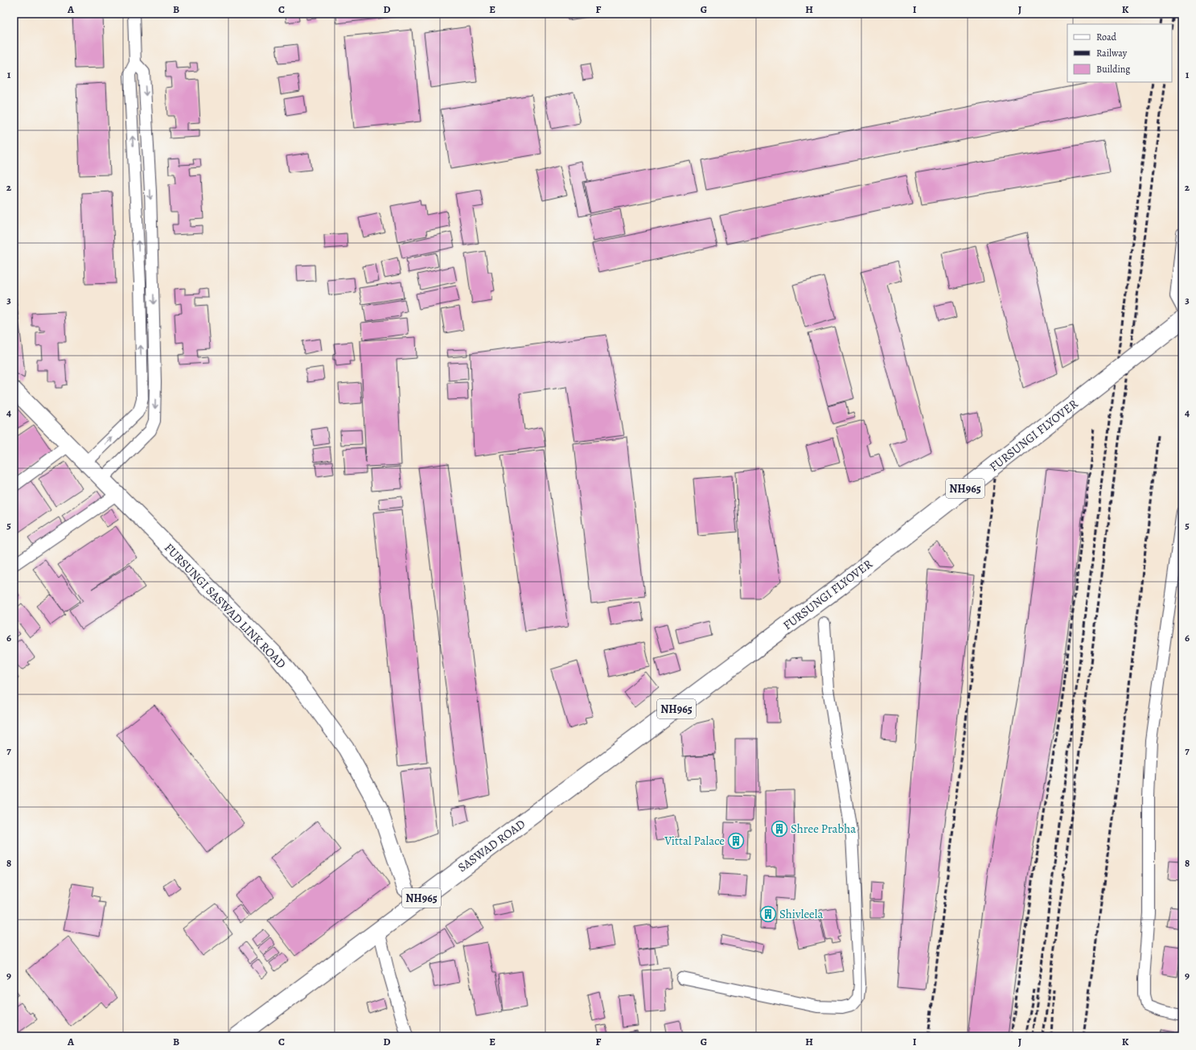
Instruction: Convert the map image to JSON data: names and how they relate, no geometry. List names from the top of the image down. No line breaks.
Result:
{"streets":{"highway":["FURSUNGI FLYOVER","NH965","SASWAD ROAD"],"street":["FURSUNGI SASWAD LINK ROAD"]},"crossings":[["FURSUNGI FLYOVER","SASWAD ROAD"]],"places":{"building":["Shree Prabha","Vittal Palace","Shivleela"]},"legend":["Road","Railway","Building"],"grid":{"columns":["A","B","C","D","E","F","G","H","I","J","K"],"rows":["1","2","3","4","5","6","7","8","9"]}}
